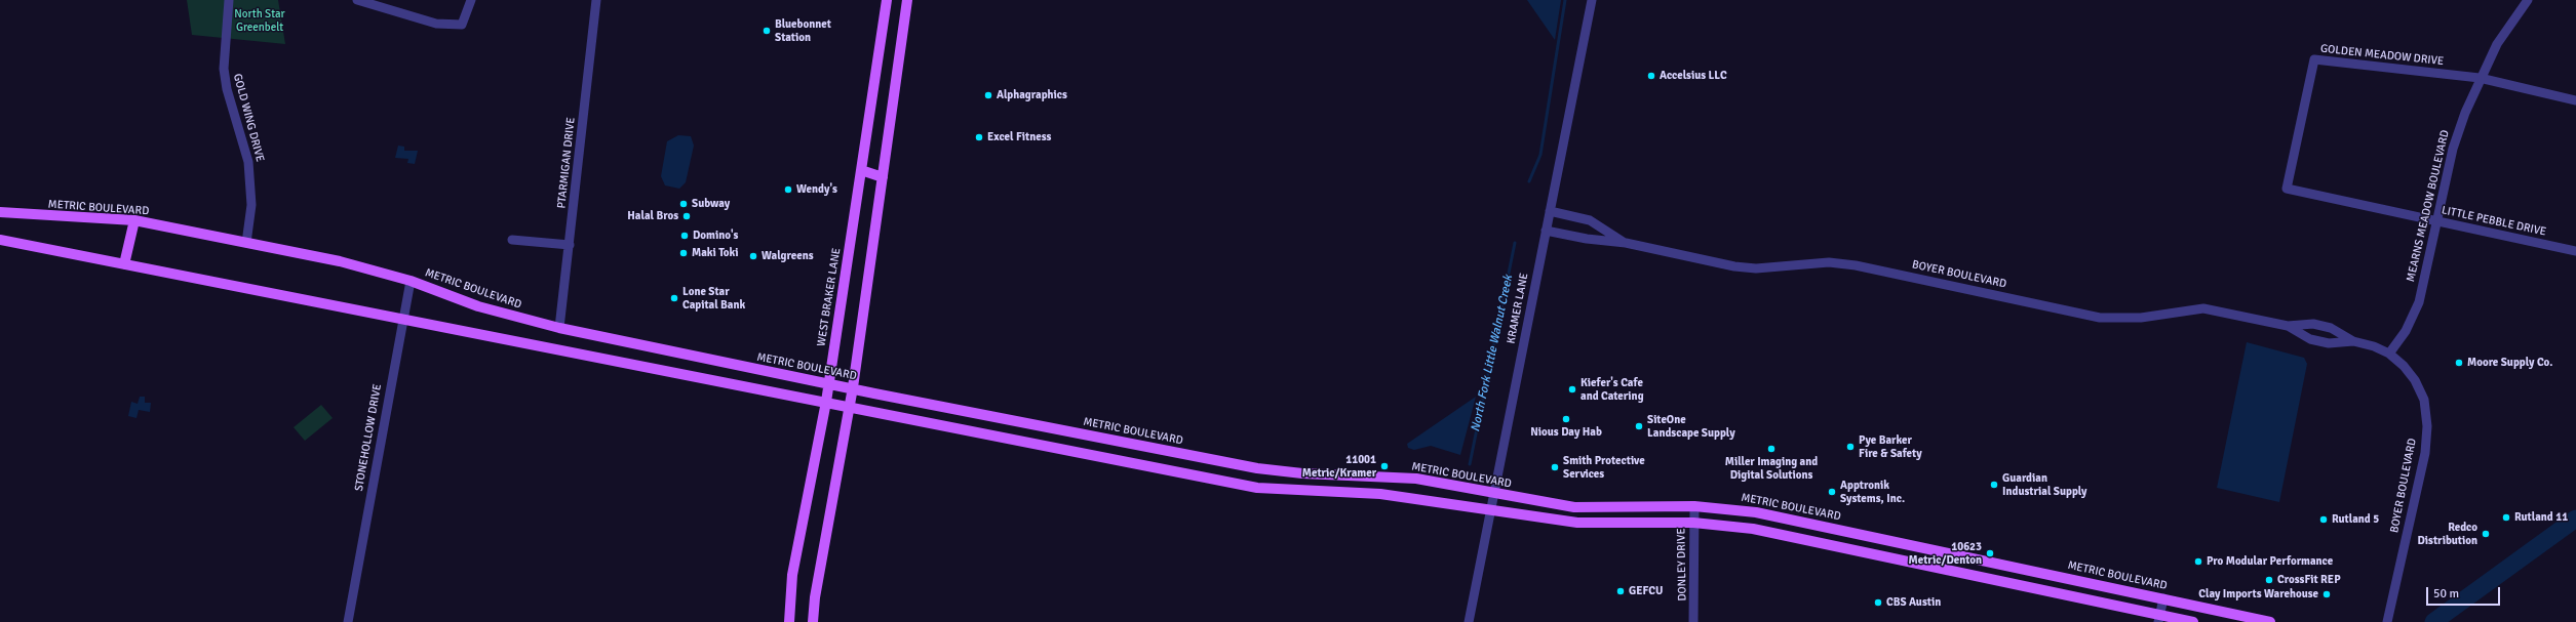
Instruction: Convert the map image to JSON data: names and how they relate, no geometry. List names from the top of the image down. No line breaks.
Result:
{"streets":{"main road":["METRIC BOULEVARD","WEST BRAKER LANE"],"street":["GOLDEN MEADOW DRIVE","GOLD WING DRIVE","PTARMIGAN DRIVE","MEARNS MEADOW BOULEVARD","LITTLE PEBBLE DRIVE","BOYER BOULEVARD","KRAMER LANE","STONEHOLLOW DRIVE","DONLEY DRIVE"]},"crossings":[["GOLDEN MEADOW DRIVE","MEARNS MEADOW BOULEVARD"],["GOLDEN MEADOW DRIVE","LITTLE PEBBLE DRIVE"],["GOLD WING DRIVE","METRIC BOULEVARD"],["PTARMIGAN DRIVE","METRIC BOULEVARD"],["MEARNS MEADOW BOULEVARD","LITTLE PEBBLE DRIVE"],["MEARNS MEADOW BOULEVARD","BOYER BOULEVARD"],["METRIC BOULEVARD","WEST BRAKER LANE"],["METRIC BOULEVARD","KRAMER LANE"],["METRIC BOULEVARD","STONEHOLLOW DRIVE"],["METRIC BOULEVARD","DONLEY DRIVE"],["BOYER BOULEVARD","KRAMER LANE"]],"water":["North Fork Little Walnut Creek"],"parks":["North Star Greenbelt"],"places":["Bluebonnet Station","Accelsius LLC","Alphagraphics","Excel Fitness","Wendy's","Subway","Halal Bros","Domino's","Maki Toki","Walgreens","Lone Star Capital Bank","Moore Supply Co.","Kiefer's Cafe and Catering","Nious Day Hab","SiteOne Landscape Supply","Pye Barker Fire & Safety","Miller Imaging and Digital Solutions","11001 Metric/Kramer","Smith Protective Services","Guardian Industrial Supply","Apptronik Systems, Inc.","Rutland 11","Rutland 5","Redco Distribution","10623 Metric/Denton","Pro Modular Performance","CrossFit REP","GEFCU","Clay Imports Warehouse","CBS Austin"],"scale_bar":"50 m"}
